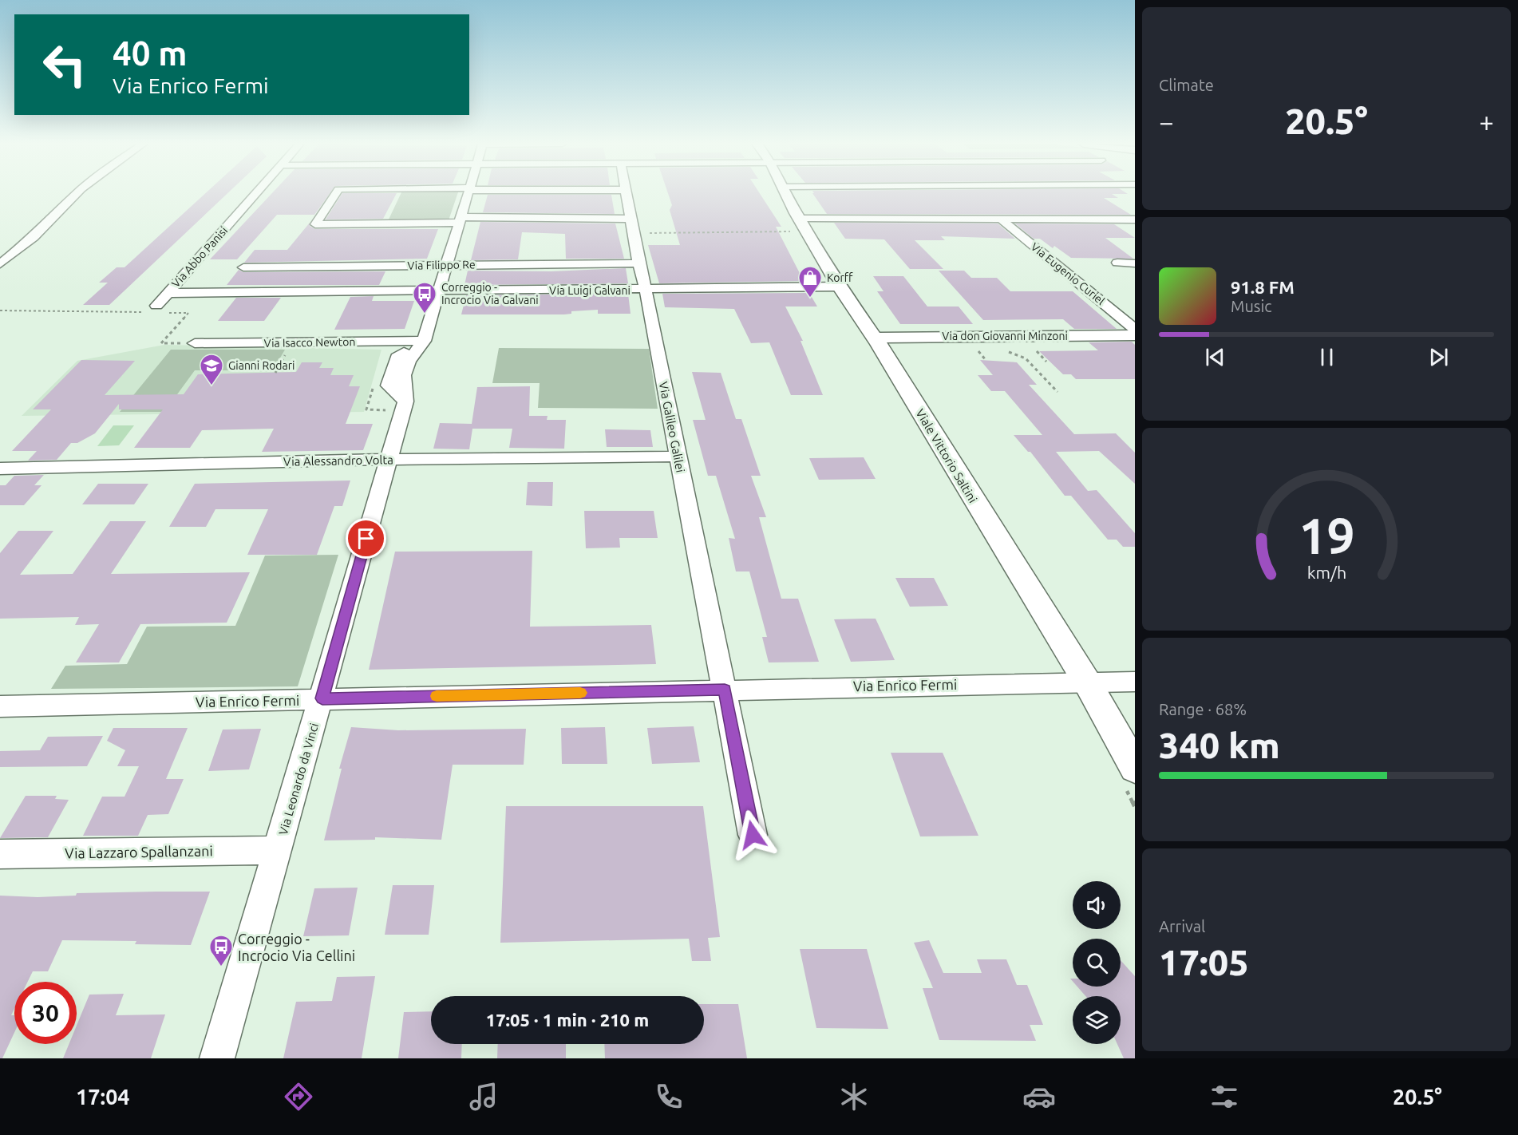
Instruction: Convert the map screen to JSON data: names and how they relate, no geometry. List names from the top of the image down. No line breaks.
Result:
{"streets":{"street":["Via Abbo Panisi","Via Filippo Re","Via Eugenio Curiel","Via Luigi Galvani","Via don Giovanni Minzoni","Via Isacco Newton","Via Galileo Galilei","Viale Vittorio Saltini","Via Alessandro Volta","Via Enrico Fermi","Via Leonardo da Vinci","Via Lazzaro Spallanzani"]},"crossings":[["Via Abbo Panisi","Via Luigi Galvani"],["Via Filippo Re","Via Galileo Galilei"],["Via Filippo Re","Via Leonardo da Vinci"],["Via Luigi Galvani","Via Galileo Galilei"],["Via Luigi Galvani","Viale Vittorio Saltini"],["Via Luigi Galvani","Via Leonardo da Vinci"],["Via don Giovanni Minzoni","Viale Vittorio Saltini"],["Via Isacco Newton","Via Leonardo da Vinci"],["Via Galileo Galilei","Via Alessandro Volta"],["Via Galileo Galilei","Via Enrico Fermi"],["Viale Vittorio Saltini","Via Enrico Fermi"],["Via Alessandro Volta","Via Leonardo da Vinci"],["Via Enrico Fermi","Via Leonardo da Vinci"],["Via Leonardo da Vinci","Via Lazzaro Spallanzani"]],"places":{"shop":["Korff"],"bus stop":["Correggio - Incrocio Via Galvani","Correggio - Incrocio Via Cellini"],"school or university":["Gianni Rodari"]},"page":{"tile":["Climate",["Range · 68%","340 km"],["Arrival","17:05"]],"turn":["40 m","Via Enrico Fermi"],"heat":["−","20.5°","+"],"song":["91.8 FM","Music"],"limit":"30","trip":"17:05 · 1 min · 210 m","tabs":["17:04","20.5°"],"gauge":["19","km/h"]}}
